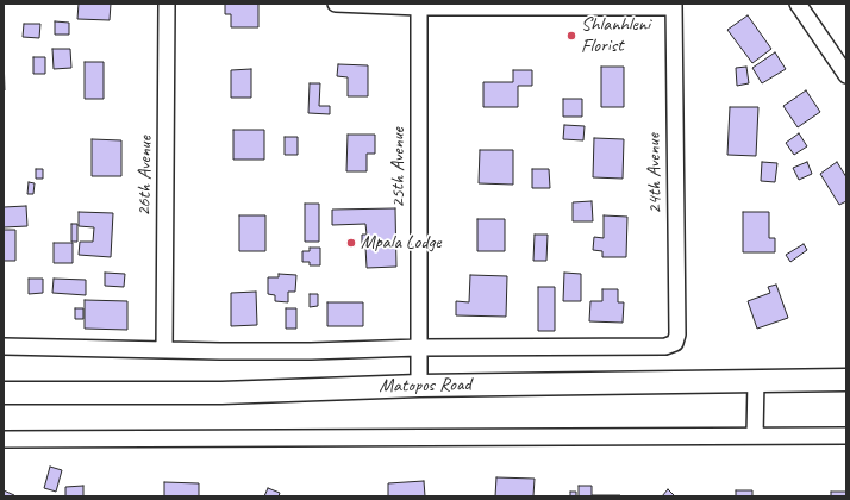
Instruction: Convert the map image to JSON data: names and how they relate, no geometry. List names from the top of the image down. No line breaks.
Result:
{"streets":{"main road":["Matopos Road"],"street":["25th Avenue","24th Avenue","26th Avenue"]},"crossings":[["25th Avenue","24th Avenue"],["25th Avenue","Matopos Road"]],"places":["Shlanhleni Florist","Mpala Lodge"]}
